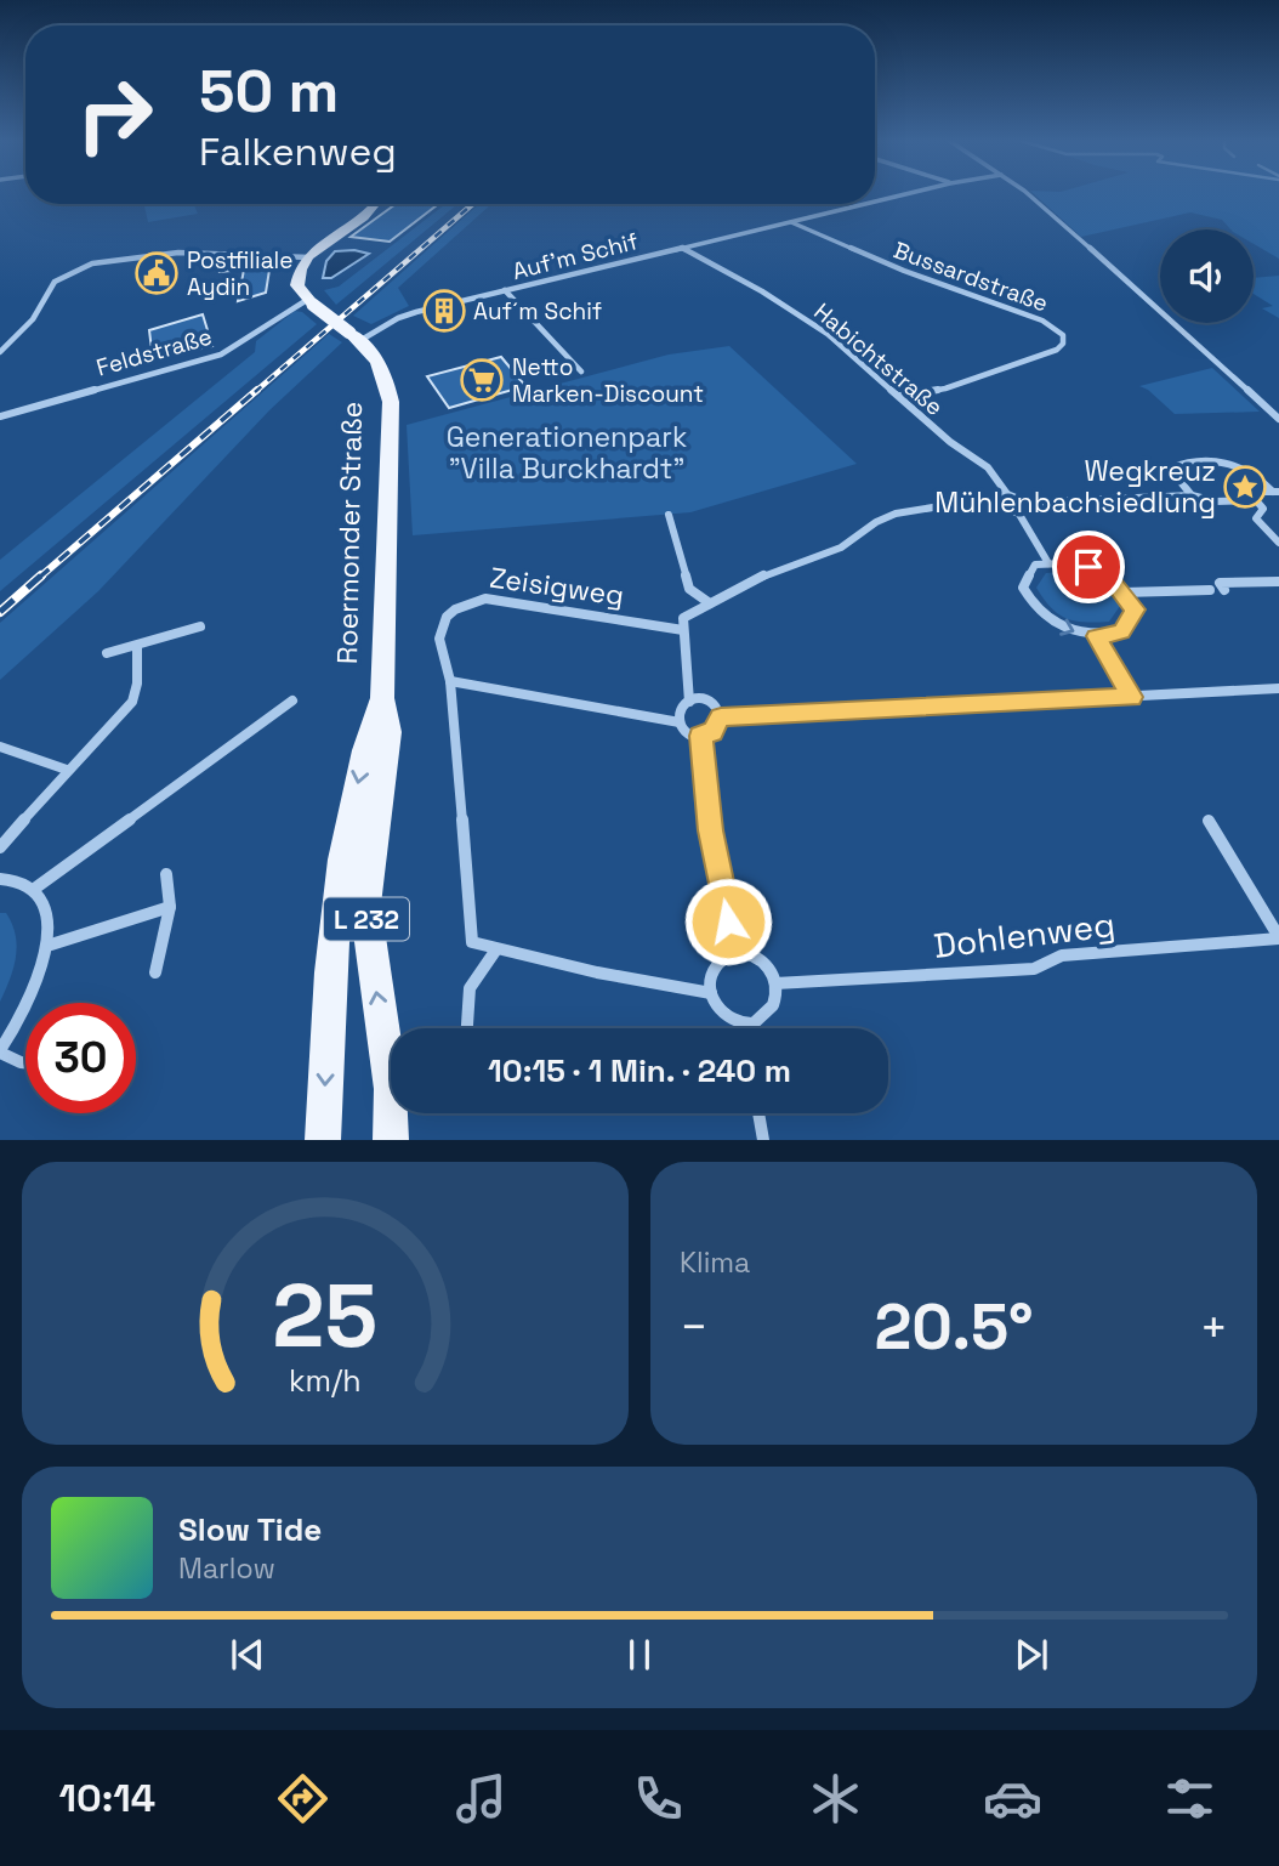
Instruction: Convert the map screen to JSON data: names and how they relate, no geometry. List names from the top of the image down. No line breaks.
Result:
{"streets":{"main road":["Roermonder Straße","L 232"],"street":["Auf'm Schif","Bussardstraße","Feldstraße","Habichtstraße","Zeisigweg","Dohlenweg"]},"crossings":[["Auf'm Schif","Bussardstraße"],["Auf'm Schif","Habichtstraße"],["Auf'm Schif","Roermonder Straße"],["Bussardstraße","Habichtstraße"],["Feldstraße","Roermonder Straße"],["Zeisigweg","Dohlenweg"]],"parks":["Generationenpark \"Villa Burckhardt\""],"places":{"public building":["Postfiliale Aydin"],"building":["Auf´m Schif"],"supermarket":["Netto Marken-Discount"],"place":["Wegkreuz Mühlenbachsiedlung"]},"page":{"turn":["50 m","Falkenweg"],"limit":"30","trip":"10:15 · 1 Min. · 240 m","tile":"Klima","heat":["−","20.5°","+"],"song":["Slow Tide","Marlow"],"tabs":"10:14","gauge":["25","km/h"]}}
